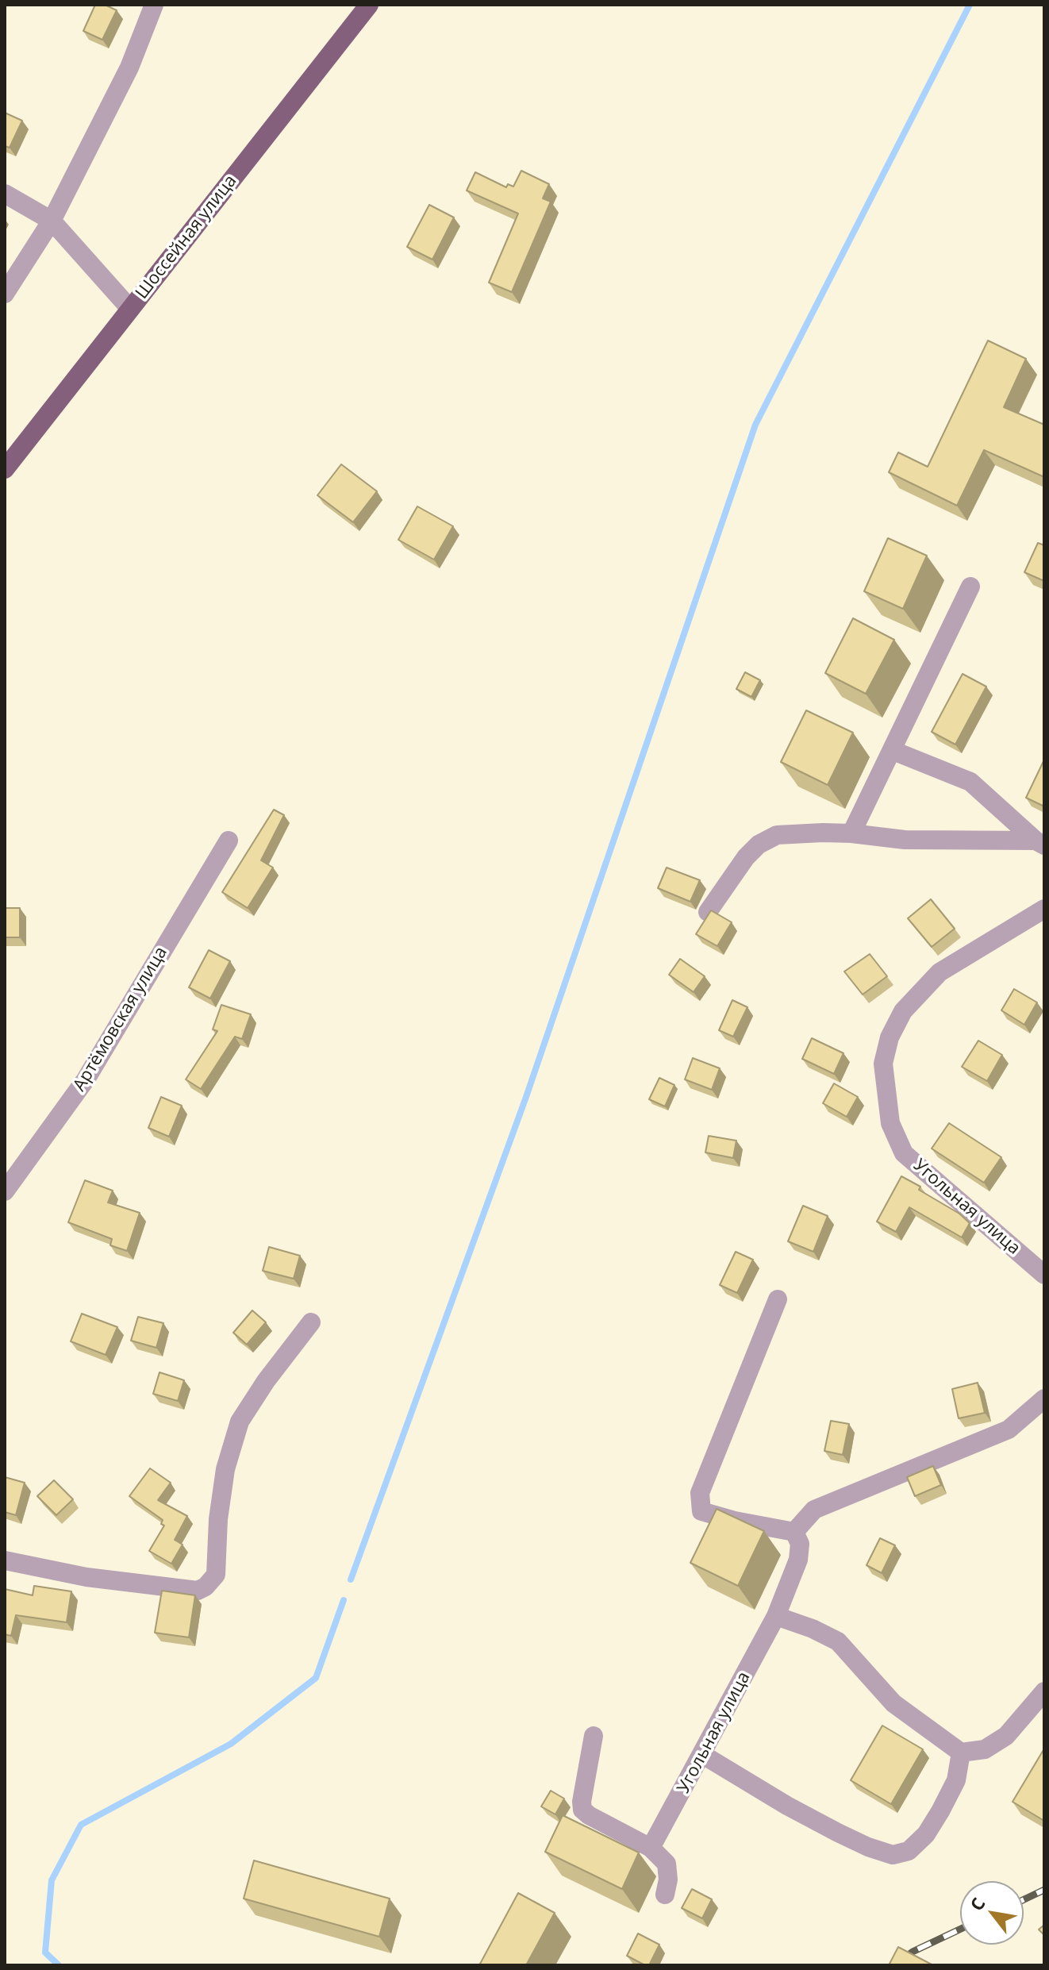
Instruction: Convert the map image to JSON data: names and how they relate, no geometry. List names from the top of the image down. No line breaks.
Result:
{"streets":{"main road":["Шоссейная улица"],"street":["Артёмовская улица","Угольная улица"]},"north":"top left"}
